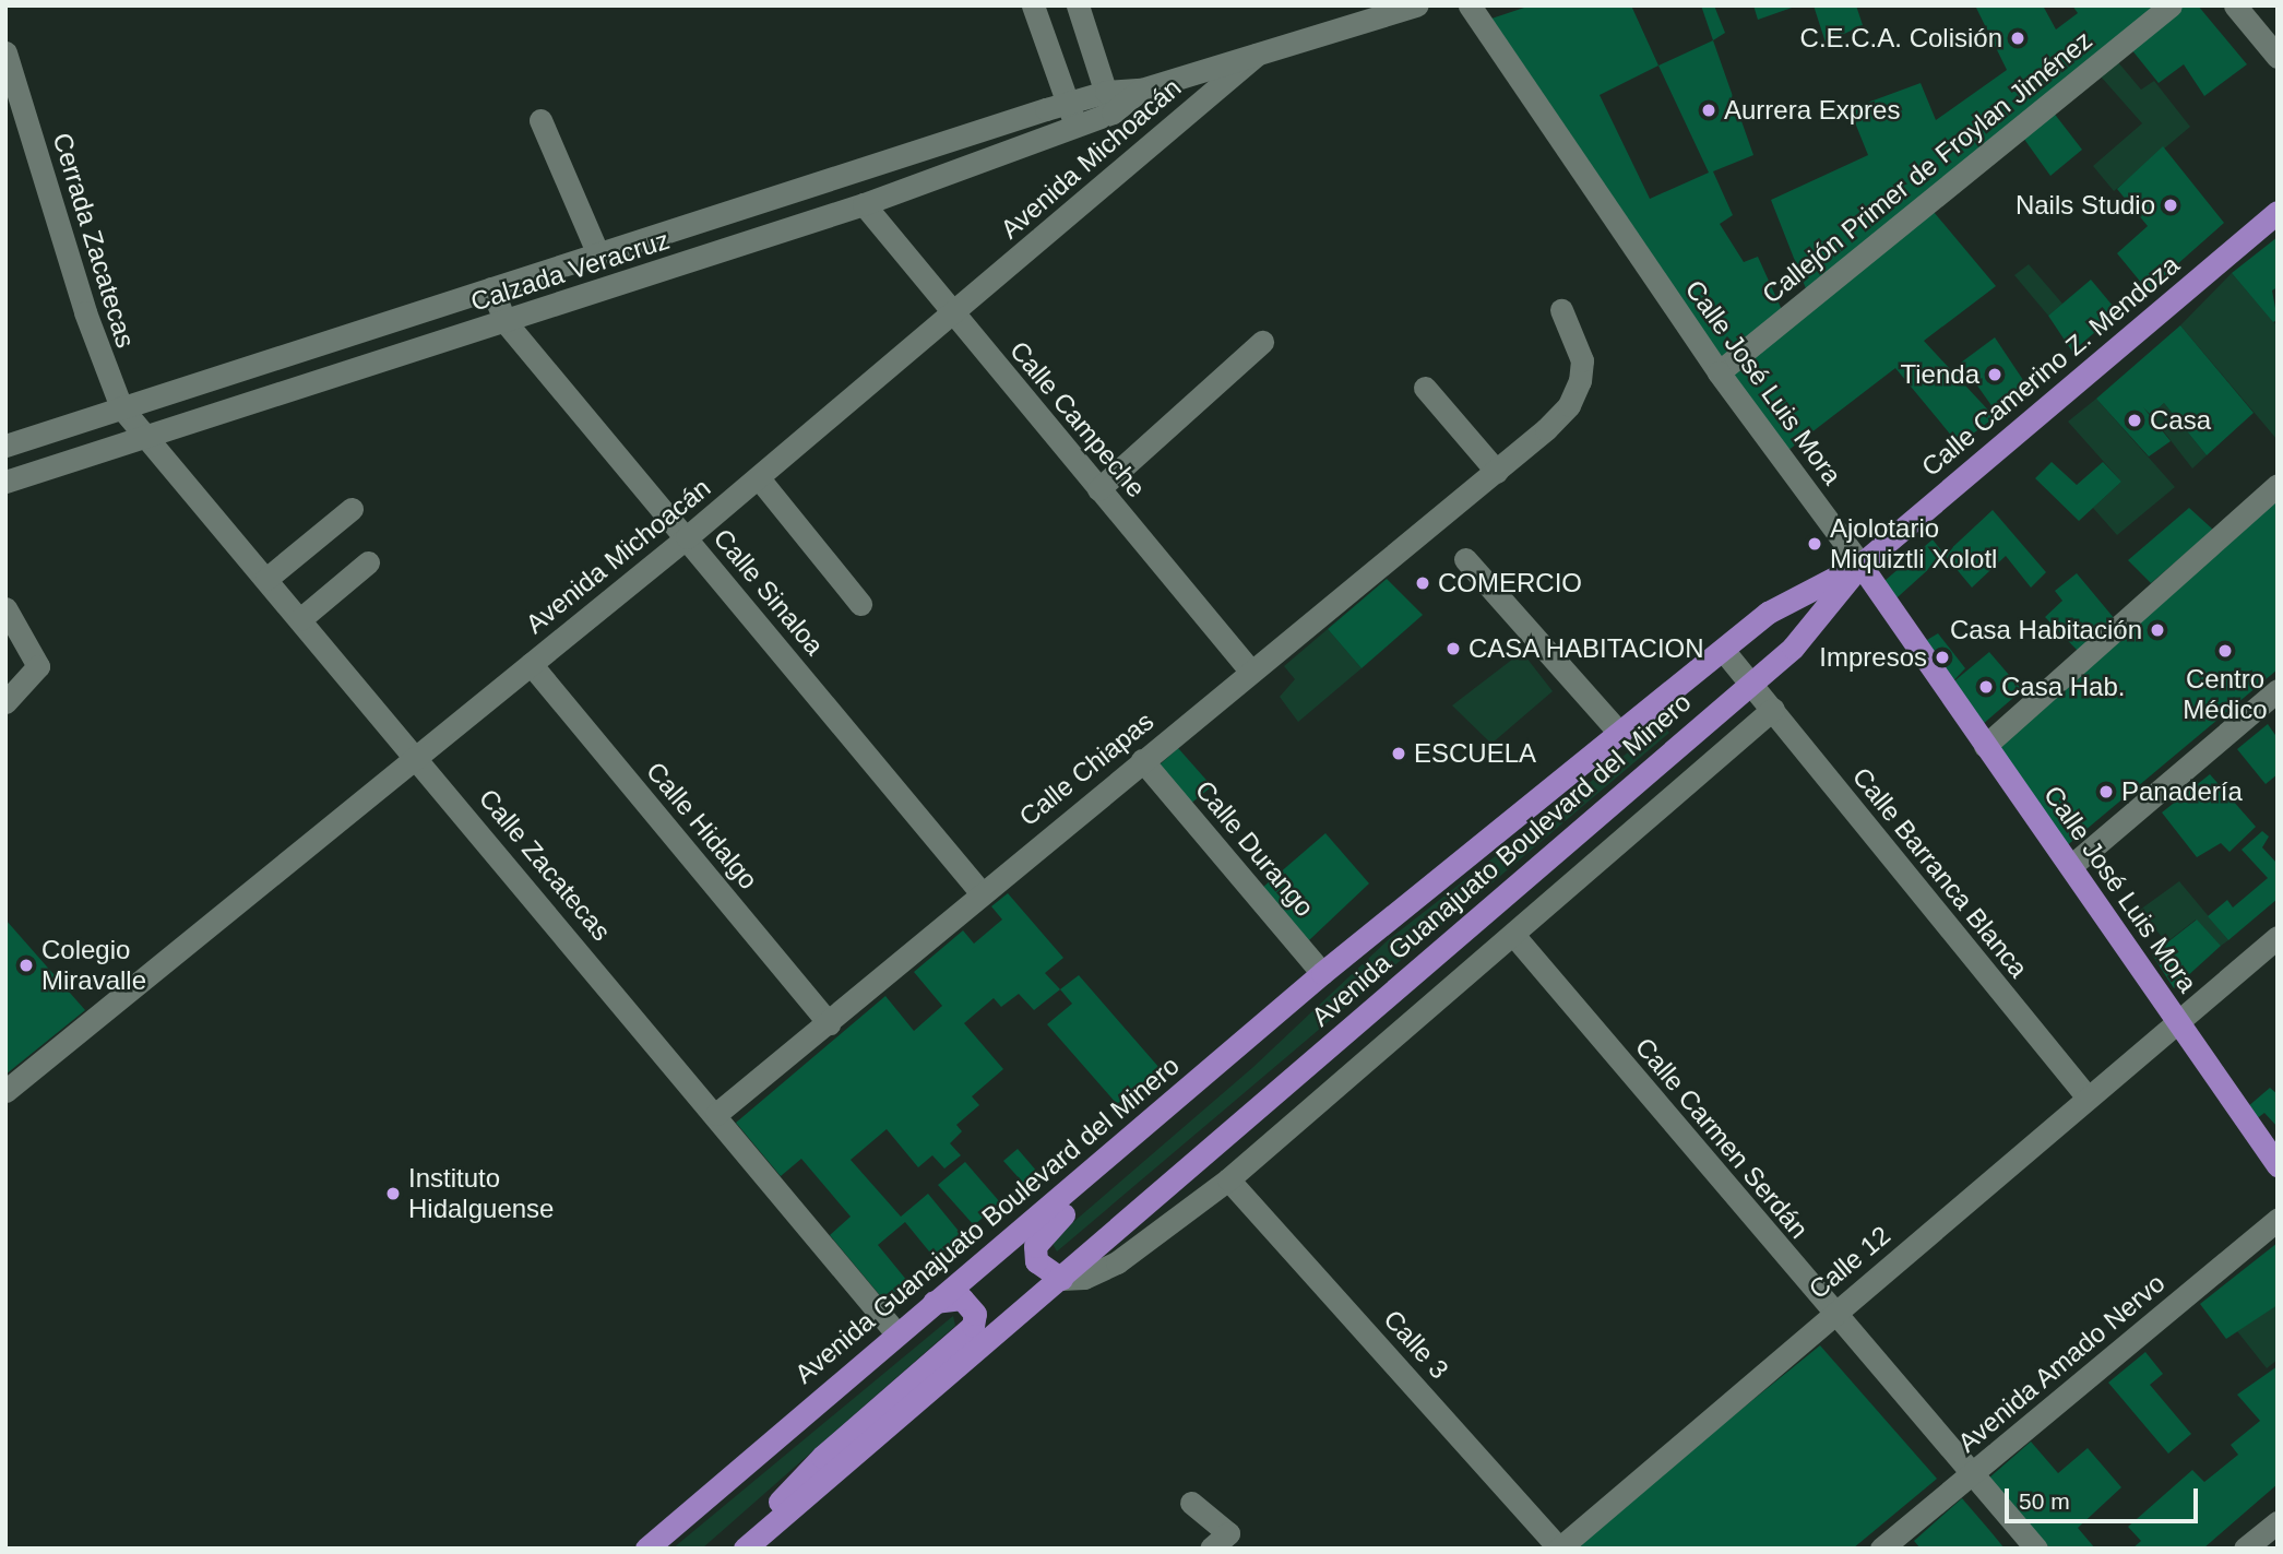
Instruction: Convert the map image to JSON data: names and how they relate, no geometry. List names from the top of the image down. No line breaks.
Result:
{"streets":{"main road":["Calle Camerino Z. Mendoza","Calle José Luis Mora","Avenida Guanajuato Boulevard del Minero"],"street":["Avenida Michoacán","Callejón Primer de Froylan Jiménez","Cerrada Zacatecas","Calzada Veracruz","Calle Campeche","Calle Sinaloa","Calle Chiapas","Calle Hidalgo","Calle Durango","Calle Zacatecas","Calle Barranca Blanca","Calle Carmen Serdán","Calle 12","Calle 3","Avenida Amado Nervo"]},"crossings":[["Avenida Michoacán","Calzada Veracruz"],["Avenida Michoacán","Calle Campeche"],["Avenida Michoacán","Calle Sinaloa"],["Avenida Michoacán","Calle Hidalgo"],["Avenida Michoacán","Calle Zacatecas"],["Callejón Primer de Froylan Jiménez","Calle José Luis Mora"],["Cerrada Zacatecas","Calzada Veracruz"],["Cerrada Zacatecas","Calle Zacatecas"],["Calzada Veracruz","Calle Campeche"],["Calzada Veracruz","Calle Sinaloa"],["Calzada Veracruz","Calle Zacatecas"],["Calle Camerino Z. Mendoza","Calle José Luis Mora"],["Calle Camerino Z. Mendoza","Avenida Guanajuato Boulevard del Minero"],["Calle José Luis Mora","Avenida Guanajuato Boulevard del Minero"],["Calle José Luis Mora","Calle 12"],["Calle Campeche","Calle Chiapas"],["Calle Sinaloa","Calle Chiapas"],["Calle Chiapas","Calle Hidalgo"],["Calle Chiapas","Calle Durango"],["Calle Chiapas","Calle Zacatecas"],["Calle Durango","Avenida Guanajuato Boulevard del Minero"],["Avenida Guanajuato Boulevard del Minero","Calle Zacatecas"],["Avenida Guanajuato Boulevard del Minero","Calle Barranca Blanca"],["Calle Barranca Blanca","Calle 12"],["Calle Carmen Serdán","Calle 12"],["Calle Carmen Serdán","Avenida Amado Nervo"],["Calle 12","Calle 3"]],"places":["C.E.C.A. Colisión","Aurrera Expres","Nails Studio","Tienda","Casa","Ajolotario Miquiztli Xolotl","COMERCIO","Casa Habitación","CASA HABITACION","Centro Médico","Impresos","Casa Hab.","ESCUELA","Panadería","Colegio Miravalle","Instituto Hidalguense"],"scale_bar":"50 m"}
